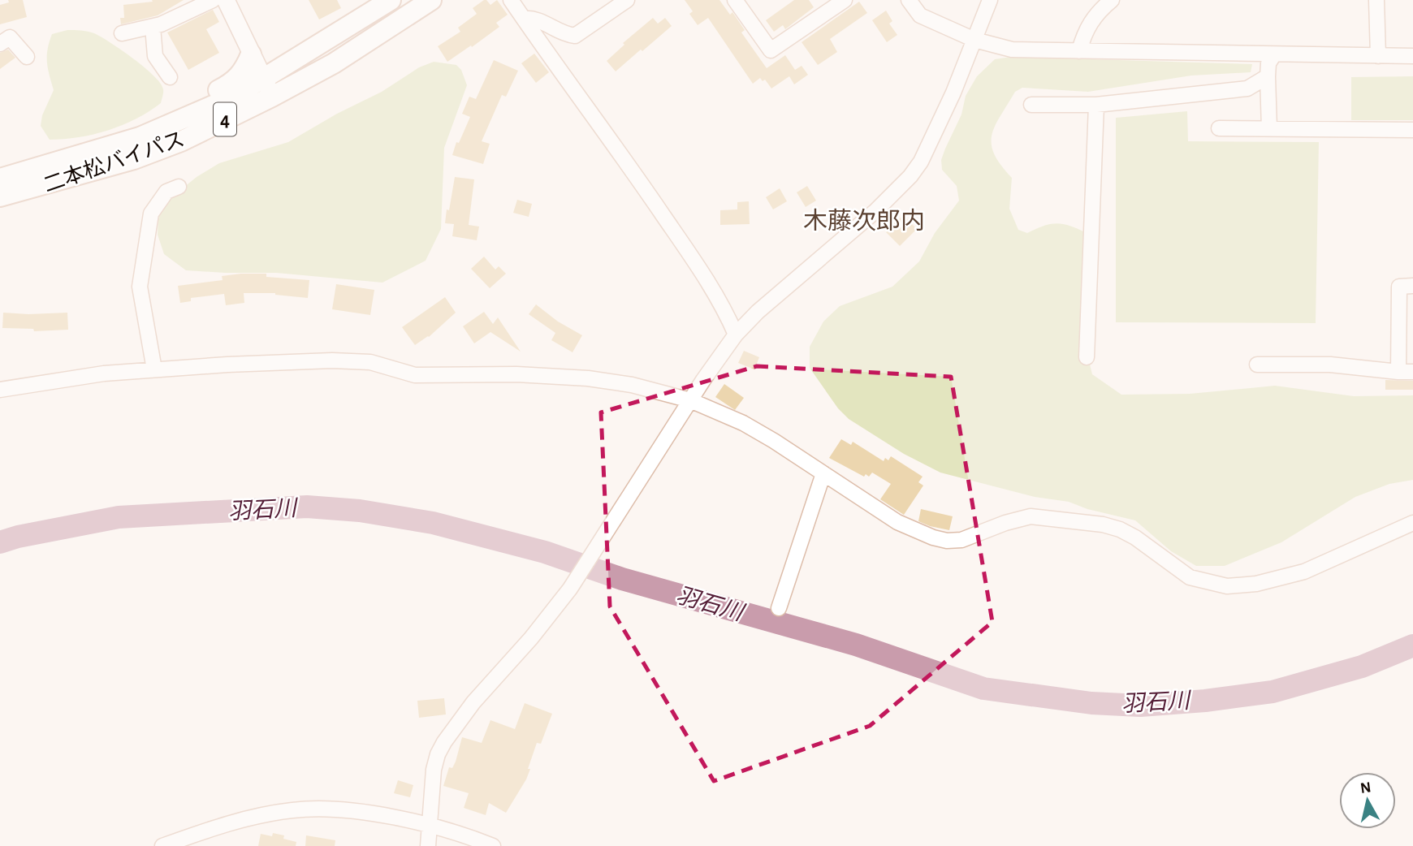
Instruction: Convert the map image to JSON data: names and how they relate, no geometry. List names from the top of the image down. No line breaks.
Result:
{"streets":{"highway":["4","二本松バイパス"]},"districts":["木藤次郎内"],"water":["羽石川"],"north":"top"}
